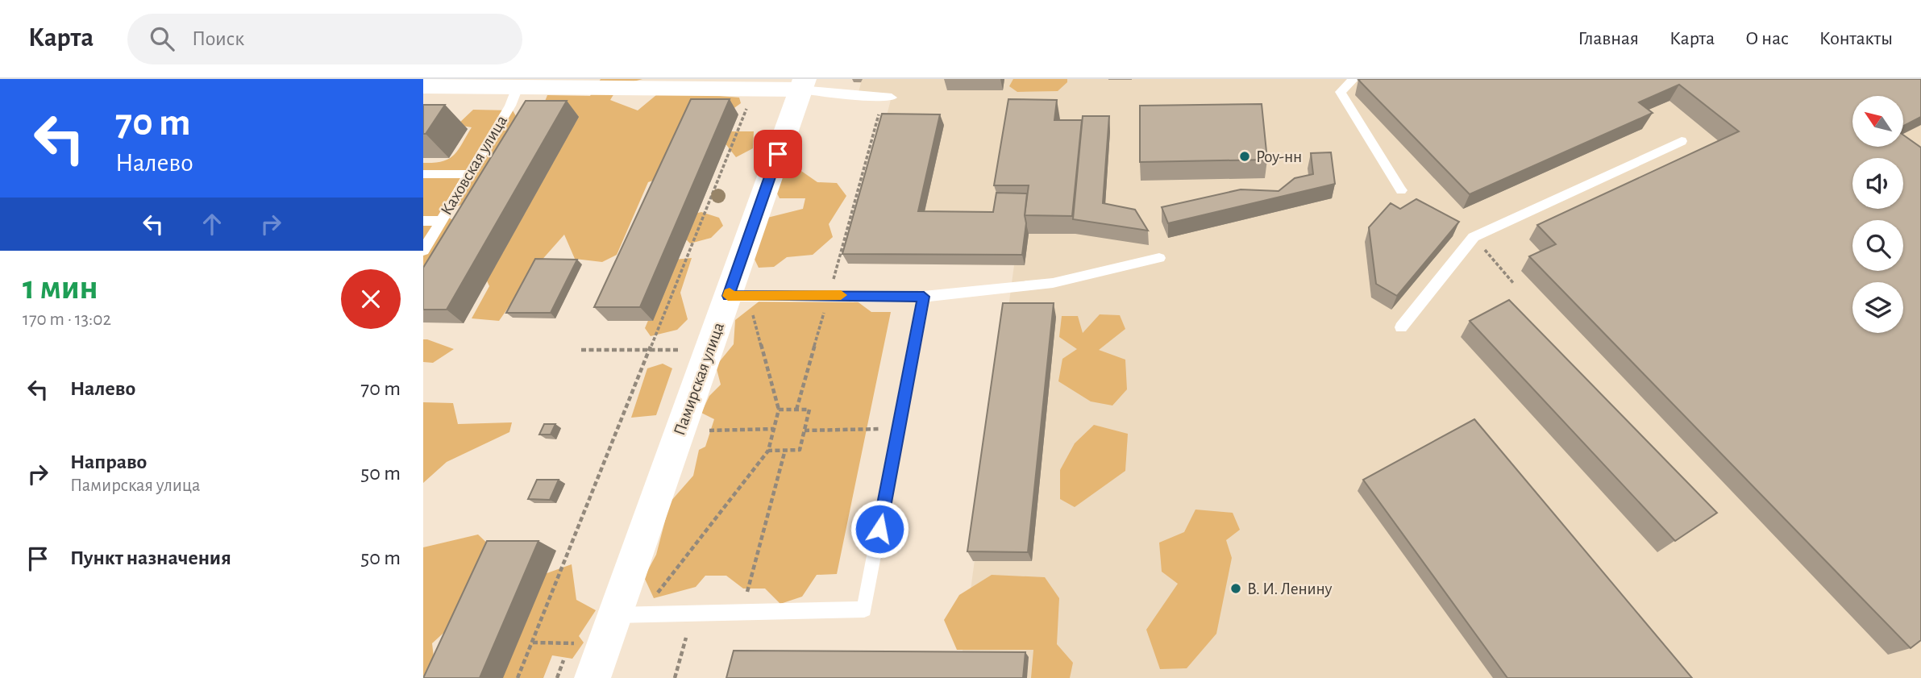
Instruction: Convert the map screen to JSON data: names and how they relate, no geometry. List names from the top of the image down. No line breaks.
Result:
{"streets":{"street":["Памирская улица"],"lane":["Каховская улица"]},"places":["Роу-нн","В. И. Ленину"],"north":"top left","page":{"header":"Карта","search":"Поиск","nav":["Главная","Карта","О нас","Контакты"],"turn":["70 m","Налево"],"heading":["1 мин","170 m · 13:02"],"list":[{"name":"Налево","value":"70 m"},{"name":"Направо","note":"Памирская улица","value":"50 m"},{"name":"Пункт назначения","value":"50 m"}]}}
